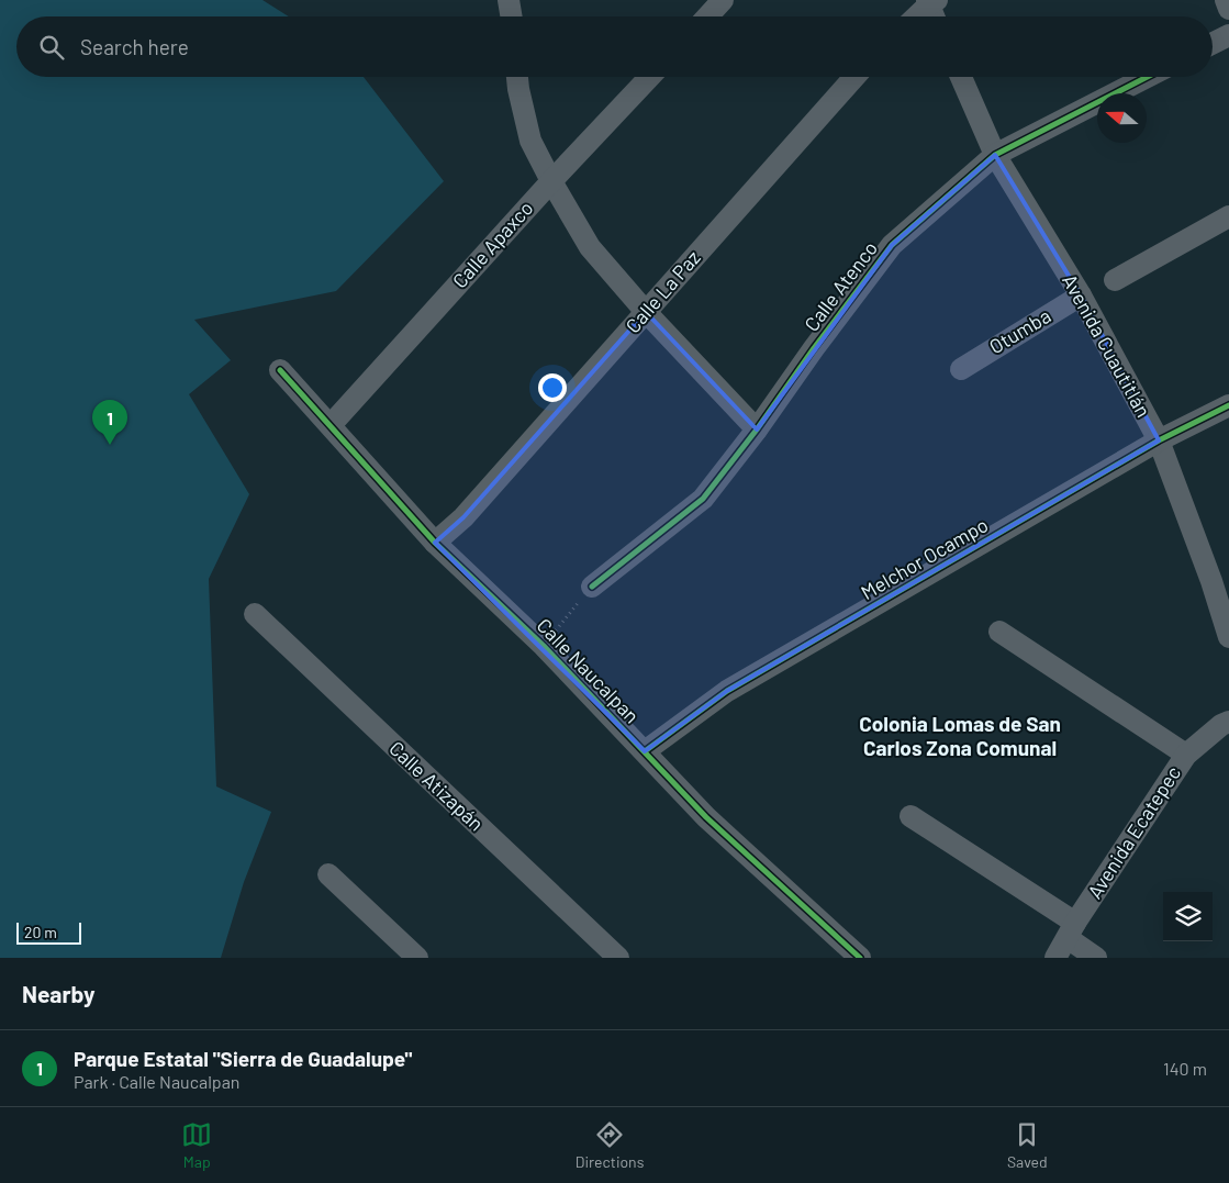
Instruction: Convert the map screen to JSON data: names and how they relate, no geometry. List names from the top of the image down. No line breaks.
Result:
{"streets":{"street":["Calle Apaxco","Calle Atenco","Calle La Paz","Otumba","Avenida Cuautitlán","Melchor Ocampo","Calle Naucalpan","Calle Atizapán","Avenida Ecatepec"]},"crossings":[["Calle Apaxco","Calle Naucalpan"],["Calle Atenco","Avenida Cuautitlán"],["Calle La Paz","Calle Naucalpan"],["Otumba","Avenida Cuautitlán"],["Avenida Cuautitlán","Melchor Ocampo"],["Melchor Ocampo","Calle Naucalpan"]],"districts":["Colonia Lomas de San Carlos Zona Comunal"],"scale_bar":"20 m","north":"left","page":{"search":"Search here","pins":"1","scale":"20 m","heading":"Nearby","list":[{"mark":"1","name":"Parque Estatal \"Sierra de Guadalupe\"","note":"Park · Calle Naucalpan","value":"140 m"}],"nav":["Map","Directions","Saved"]}}
